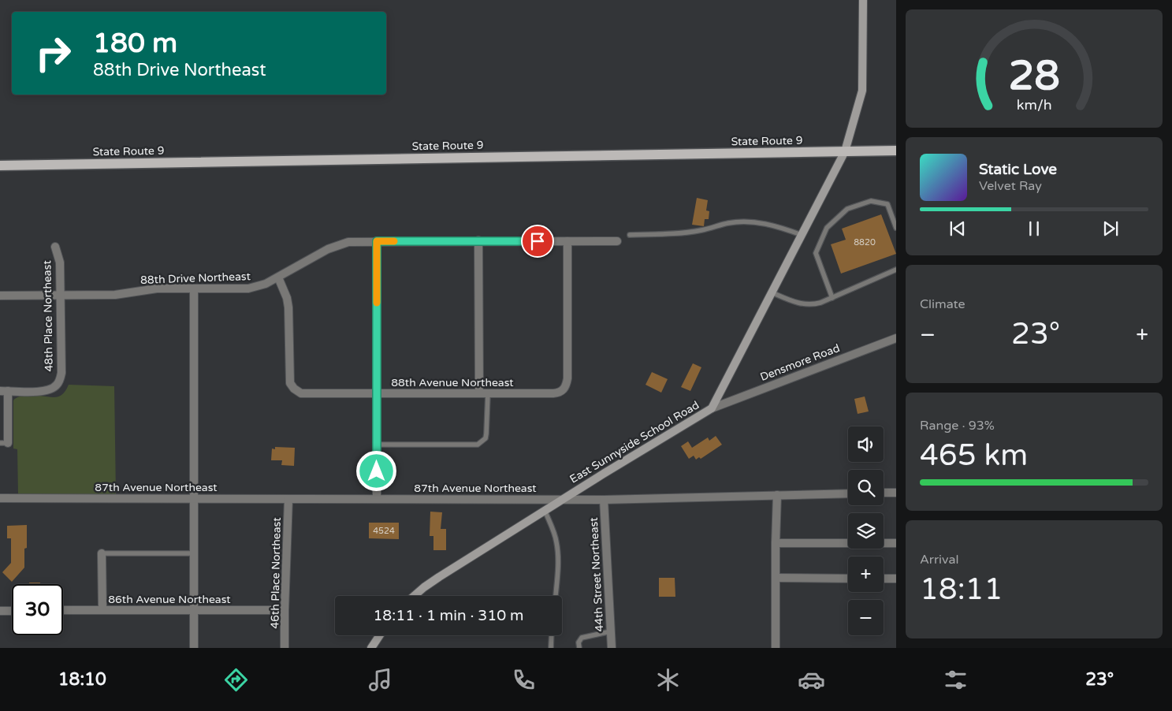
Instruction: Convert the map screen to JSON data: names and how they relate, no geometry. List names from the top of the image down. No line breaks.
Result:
{"streets":{"main road":["State Route 9"],"street":["88th Drive Northeast","48th Place Northeast","Densmore Road","88th Avenue Northeast","East Sunnyside School Road","87th Avenue Northeast","46th Place Northeast","44th Street Northeast","86th Avenue Northeast"]},"crossings":[["State Route 9","East Sunnyside School Road"],["88th Drive Northeast","48th Place Northeast"],["88th Drive Northeast","88th Avenue Northeast"],["Densmore Road","East Sunnyside School Road"],["East Sunnyside School Road","87th Avenue Northeast"],["87th Avenue Northeast","46th Place Northeast"],["87th Avenue Northeast","44th Street Northeast"],["46th Place Northeast","86th Avenue Northeast"]],"house_numbers":["8820","4524"],"page":{"turn":["180 m","88th Drive Northeast"],"song":["Static Love","Velvet Ray"],"tile":["Climate",["Range · 93%","465 km"],["Arrival","18:11"]],"heat":["−","23°","+"],"map_buttons":["+","−"],"limit":"30","trip":"18:11 · 1 min · 310 m","tabs":["18:10","23°"],"gauge":["28","km/h"]}}
